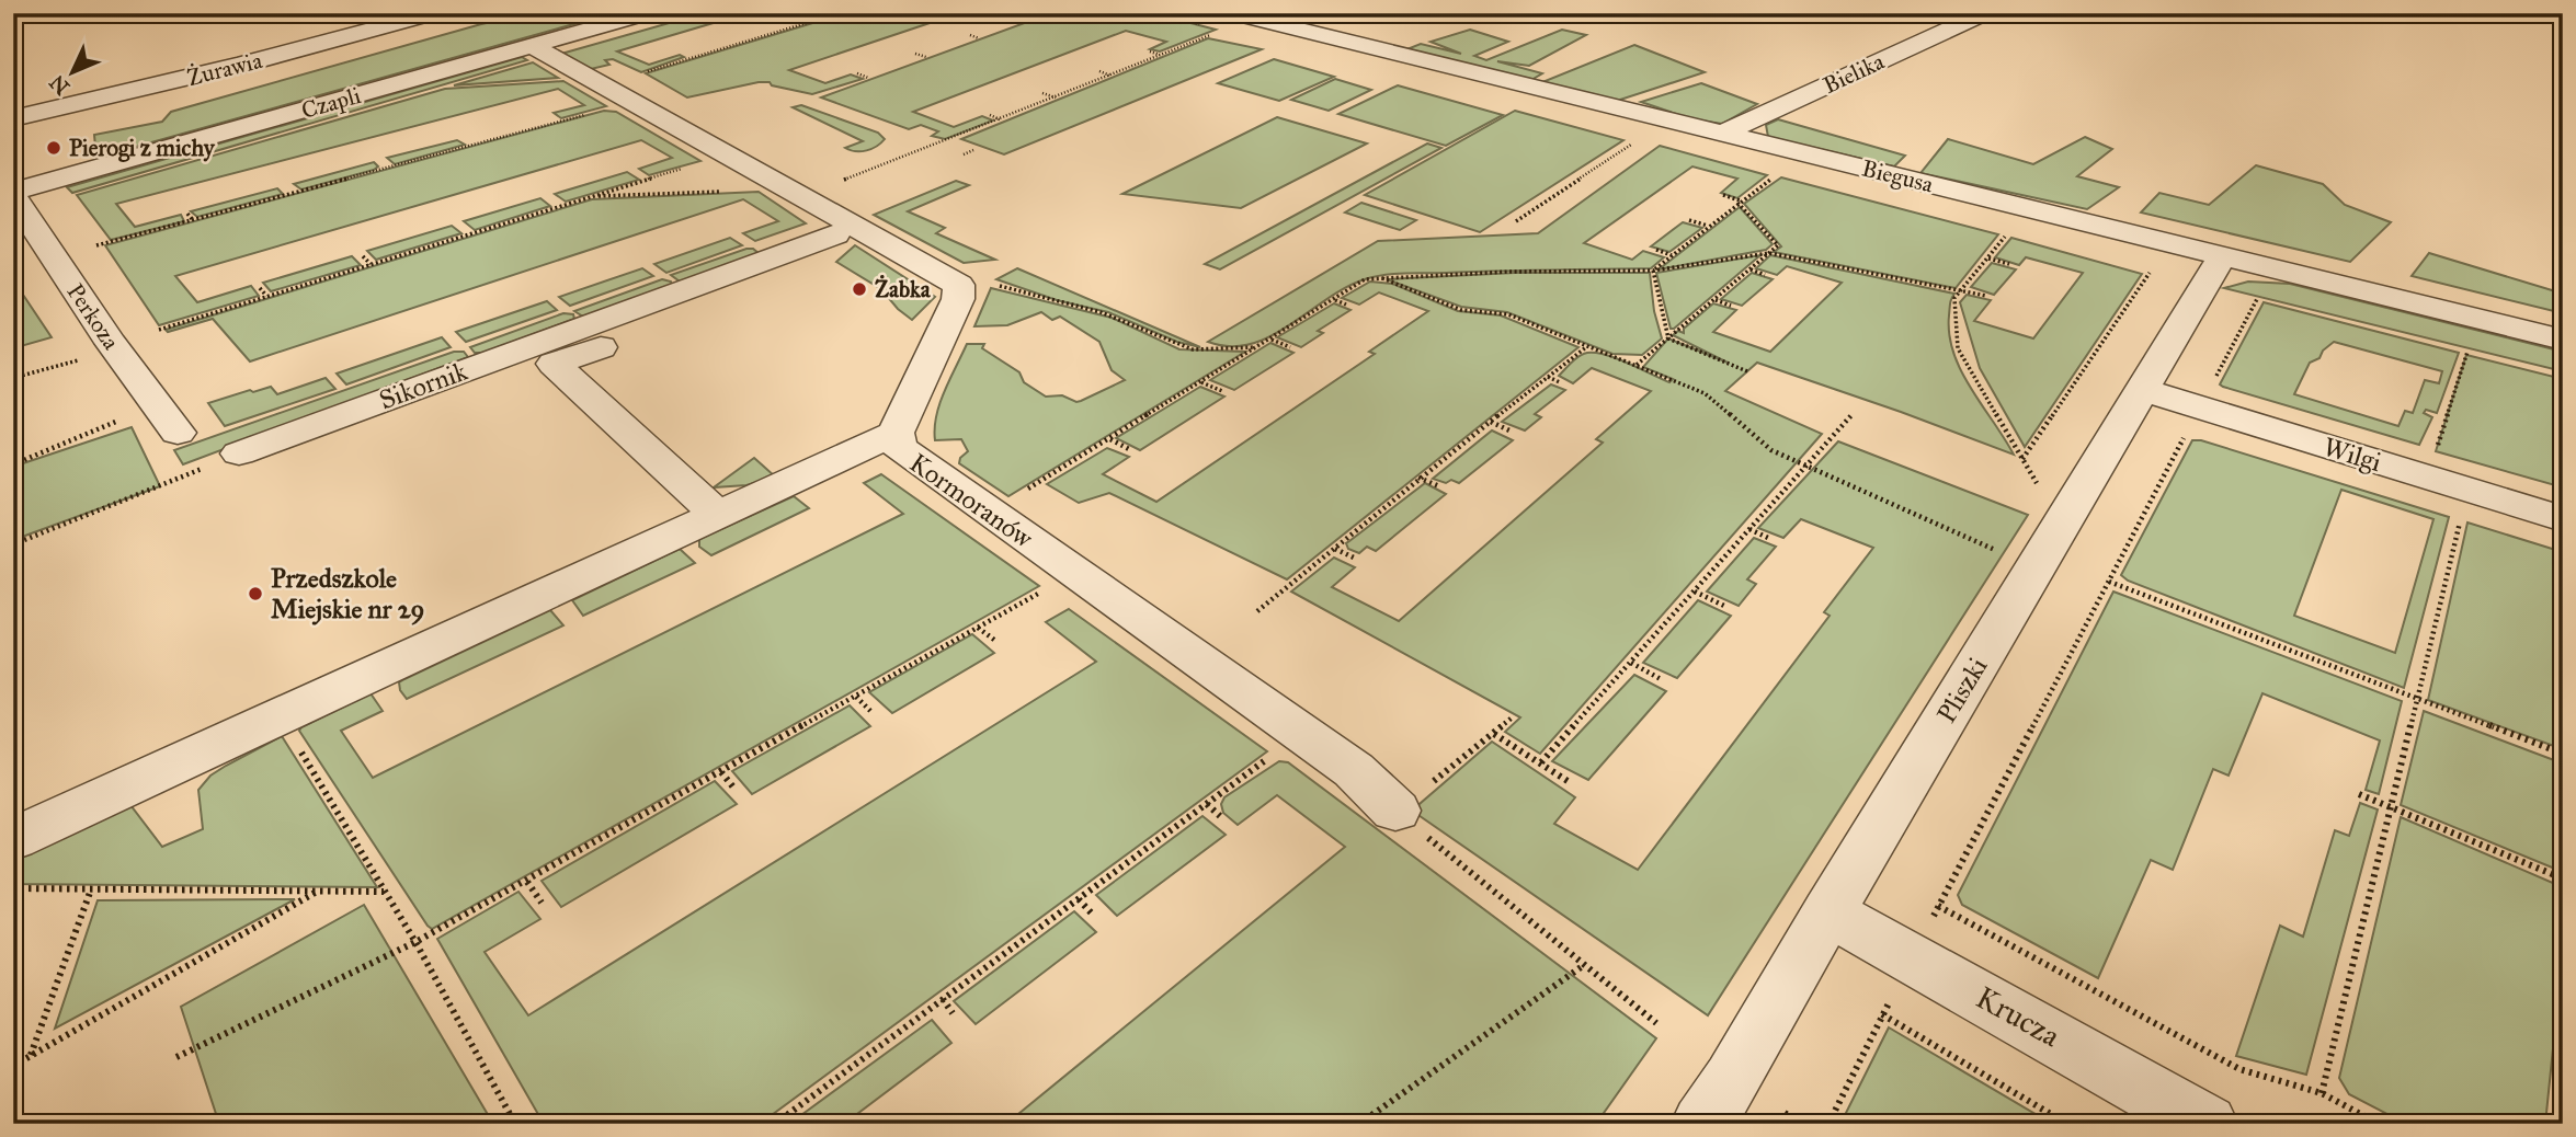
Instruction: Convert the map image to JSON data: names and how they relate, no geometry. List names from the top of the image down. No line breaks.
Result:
{"streets":{"street":["Żurawia","Bielika","Czapli","Biegusa","Perkoza","Sikornik","Wilgi","Kormoranów","Pliszki","Krucza"]},"crossings":[["Bielika","Biegusa"],["Czapli","Perkoza"],["Czapli","Kormoranów"],["Biegusa","Pliszki"],["Wilgi","Pliszki"],["Pliszki","Krucza"]],"places":["Pierogi z michy","Żabka","Przedszkole Miejskie nr 29"],"north":"bottom left"}
